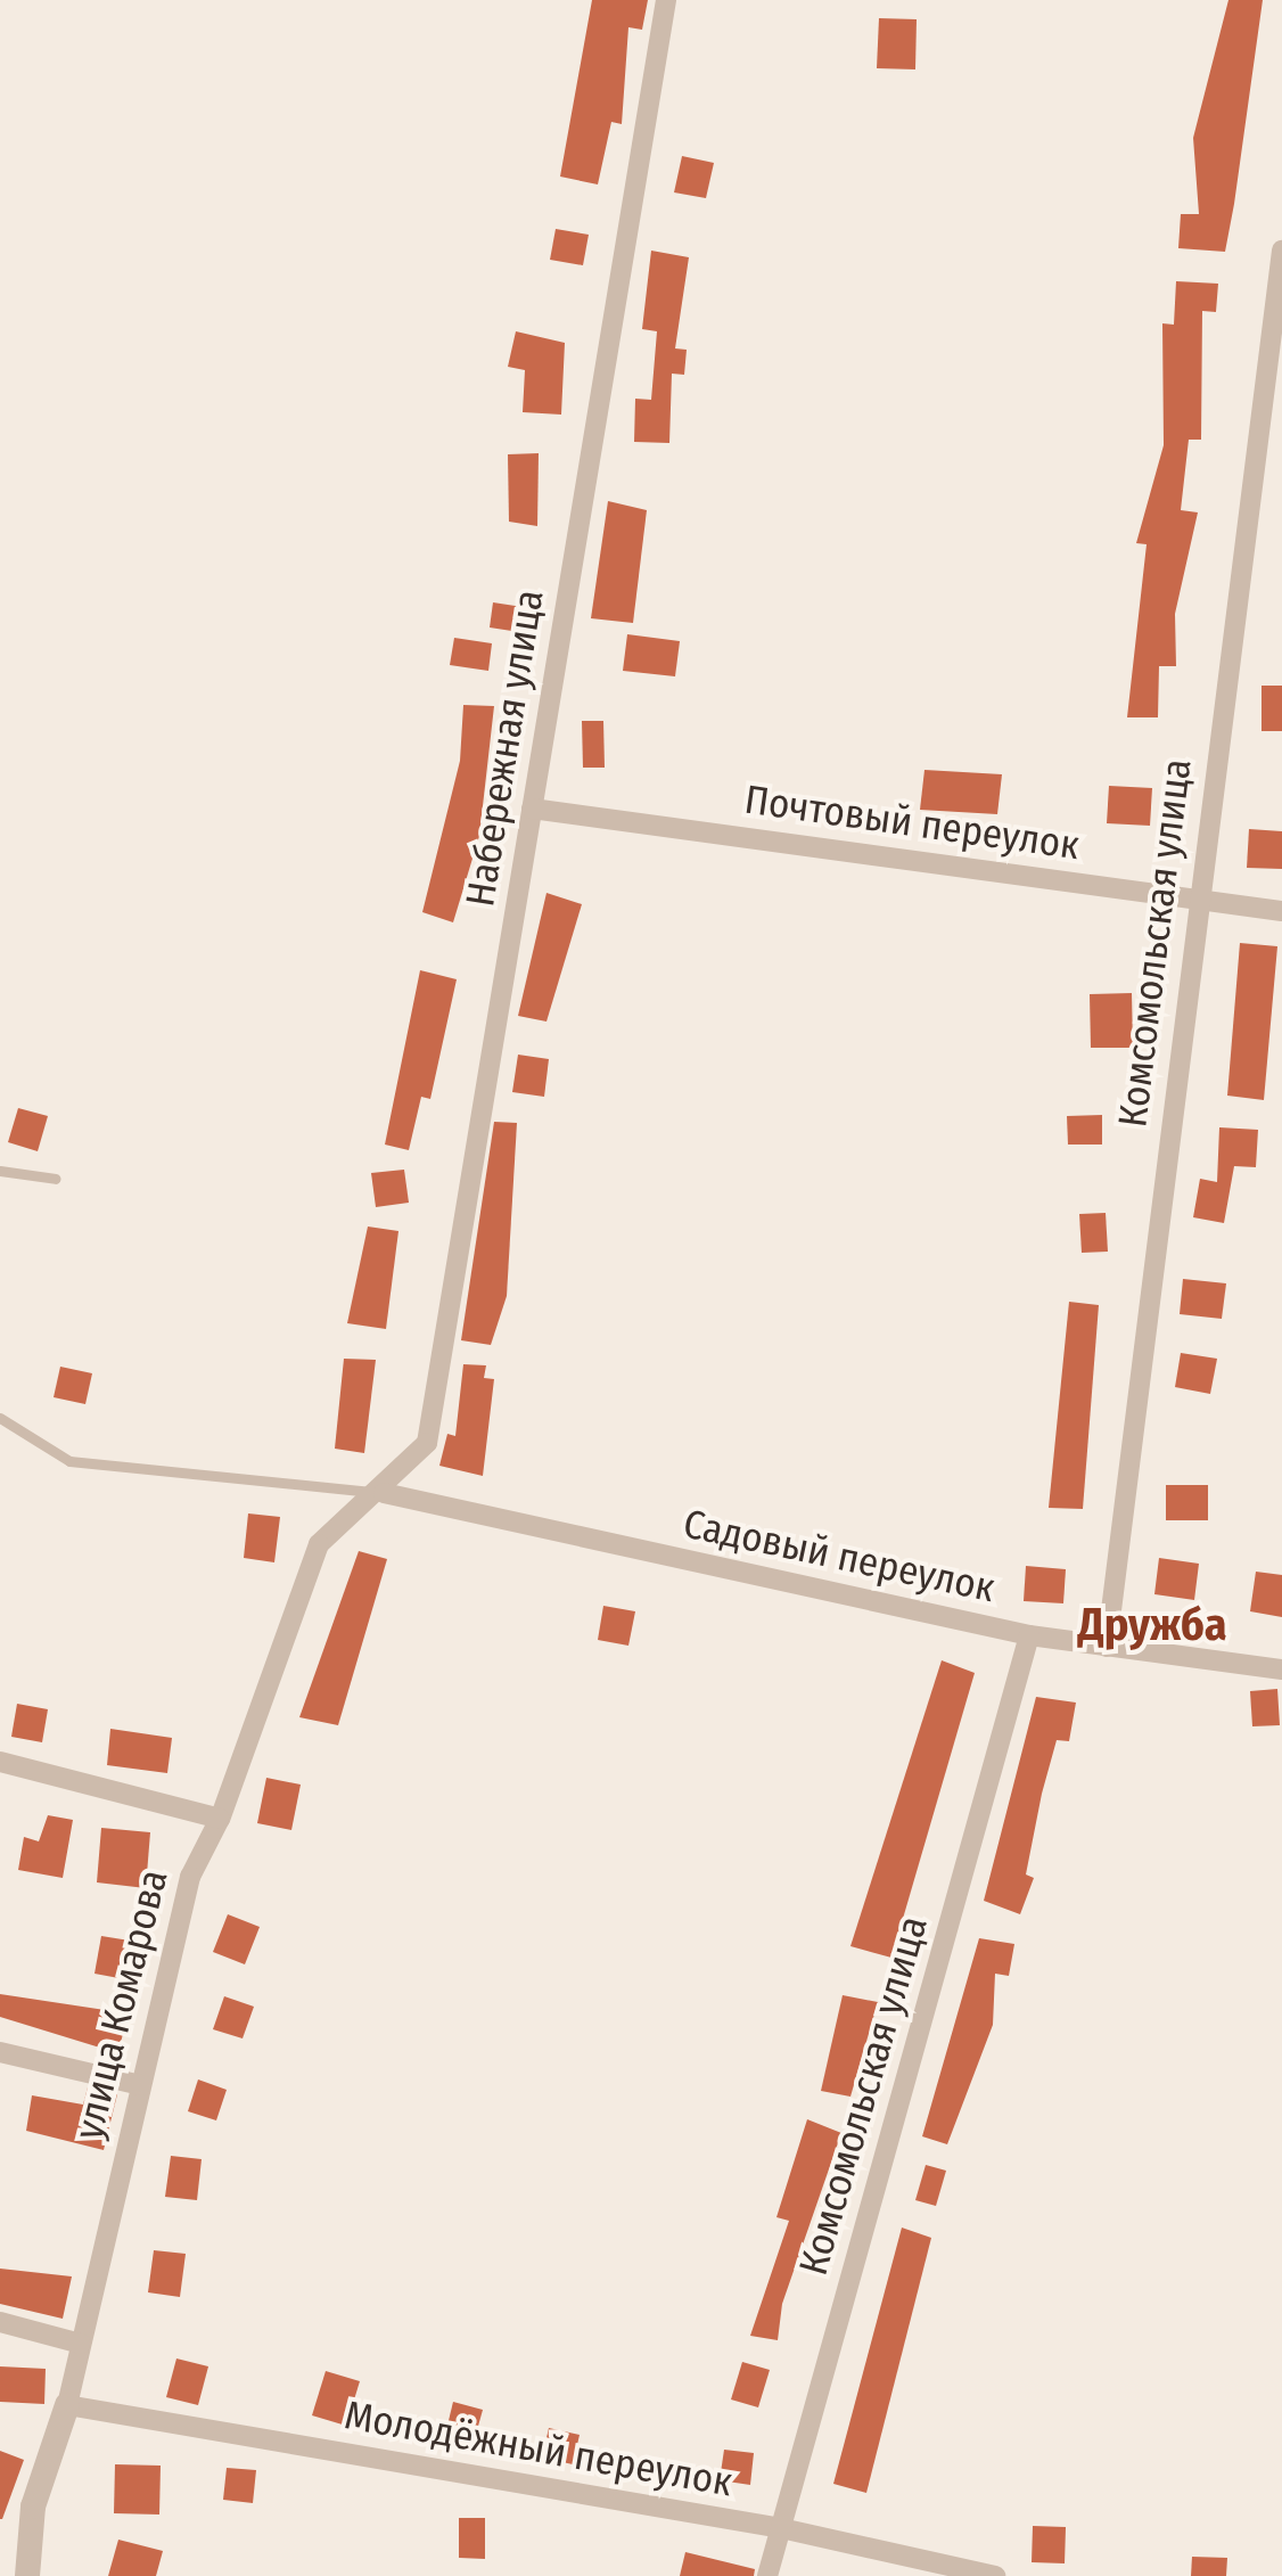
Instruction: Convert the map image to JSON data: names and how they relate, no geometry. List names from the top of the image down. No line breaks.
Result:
{"streets":{"street":["Набережная улица","Почтовый переулок","Комсомольская улица","Садовый переулок","улица Комарова","Молодёжный переулок"]},"crossings":[["Набережная улица","Почтовый переулок"],["Набережная улица","Садовый переулок"],["Набережная улица","улица Комарова"],["Почтовый переулок","Комсомольская улица"],["Комсомольская улица","Садовый переулок"],["Комсомольская улица","Молодёжный переулок"],["Садовый переулок","улица Комарова"],["улица Комарова","Молодёжный переулок"]],"districts":["Дружба"]}
